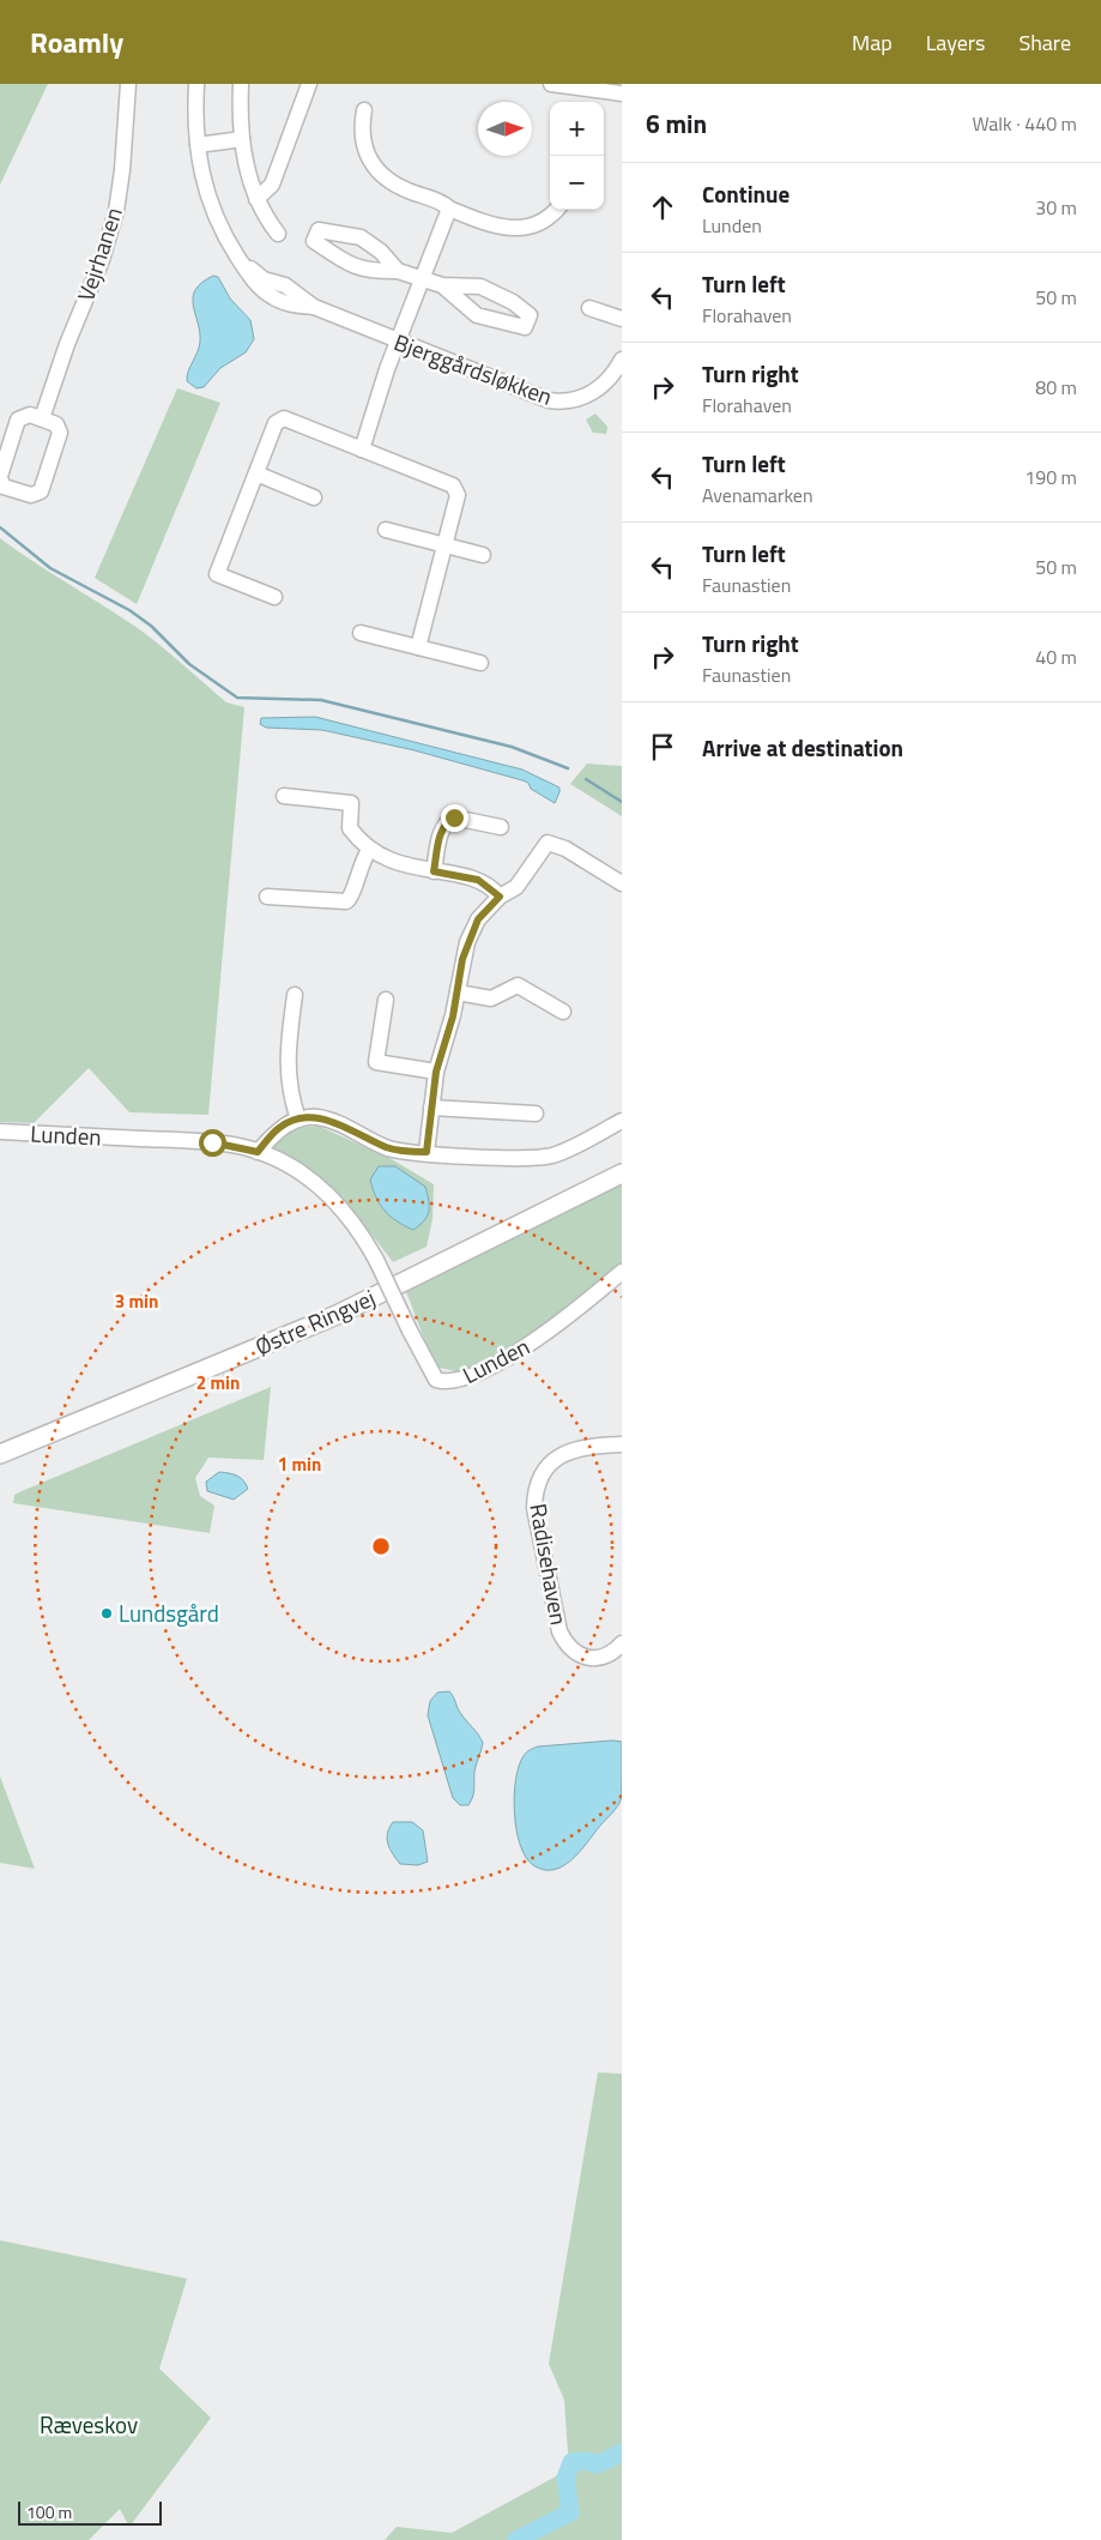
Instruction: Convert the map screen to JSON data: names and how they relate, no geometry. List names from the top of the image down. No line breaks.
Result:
{"streets":{"main road":["Østre Ringvej"],"street":["Vejrhanen","Bjerggårdsløkken","Lunden","Radisehaven"]},"parks":["Ræveskov"],"places":["Lundsgård"],"scale_bar":"100 m","north":"right","page":{"header":"Roamly","nav":["Map","Layers","Share"],"heading":["6 min","Walk · 440 m"],"map_buttons":["+","−"],"list":[["Continue","Lunden","30 m"],["Turn left","Florahaven","50 m"],["Turn right","Florahaven","80 m"],["Turn left","Avenamarken","190 m"],["Turn left","Faunastien","50 m"],["Turn right","Faunastien","40 m"],"Arrive at destination"],"scale":"100 m"},"rings":["3 min","2 min","1 min"]}
